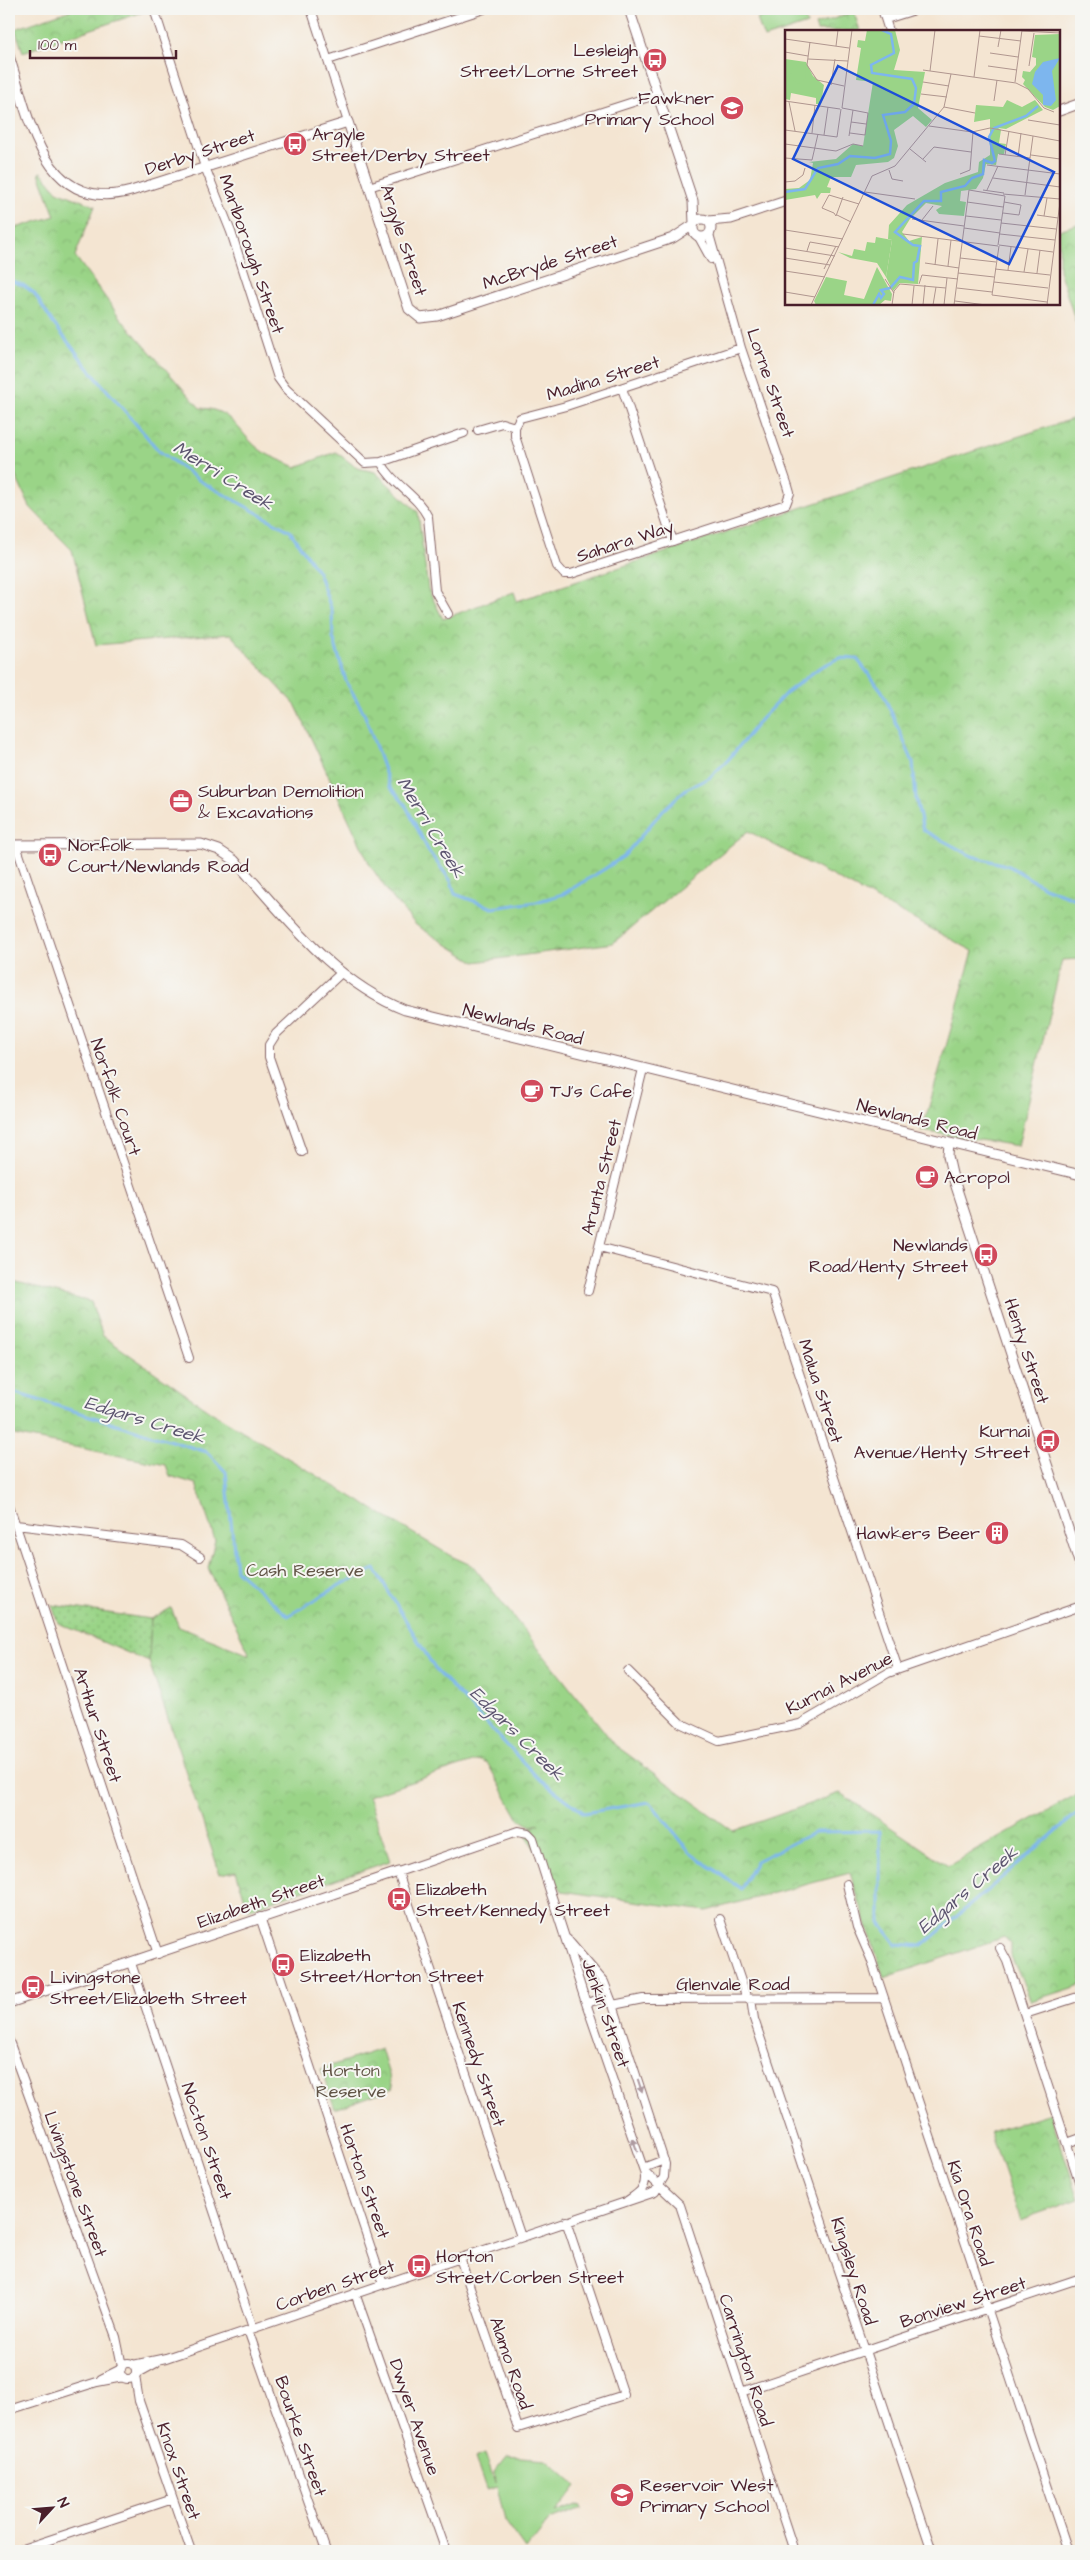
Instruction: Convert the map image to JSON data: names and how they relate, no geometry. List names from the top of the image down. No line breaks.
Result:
{"streets":{"street":["Derby Street","Argyle Street","Marlborough Street","McBryde Street","Madina Street","Lorne Street","Sahara Way","Newlands Road","Norfolk Court","Arunta Street","Henty Street","Malua Street","Kurnai Avenue","Arthur Street","Elizabeth Street","Glenvale Road","Jenkin Street","Kennedy Street","Nocton Street","Horton Street","Livingstone Street","Kia Ora Road","Kingsley Road","Corben Street","Bonview Street","Carrington Road","Alamo Road","Dwyer Avenue","Bourke Street","Knox Street"]},"crossings":[["Derby Street","Argyle Street"],["Derby Street","Marlborough Street"],["Argyle Street","McBryde Street"],["McBryde Street","Lorne Street"],["Madina Street","Lorne Street"],["Madina Street","Sahara Way"],["Lorne Street","Sahara Way"],["Newlands Road","Norfolk Court"],["Newlands Road","Arunta Street"],["Newlands Road","Henty Street"],["Arunta Street","Malua Street"],["Malua Street","Kurnai Avenue"],["Arthur Street","Elizabeth Street"],["Elizabeth Street","Jenkin Street"],["Elizabeth Street","Kennedy Street"],["Elizabeth Street","Nocton Street"],["Elizabeth Street","Horton Street"],["Glenvale Road","Jenkin Street"],["Glenvale Road","Kia Ora Road"],["Glenvale Road","Kingsley Road"],["Jenkin Street","Carrington Road"],["Kennedy Street","Corben Street"],["Nocton Street","Corben Street"],["Nocton Street","Bourke Street"],["Horton Street","Corben Street"],["Livingstone Street","Corben Street"],["Livingstone Street","Knox Street"],["Kia Ora Road","Bonview Street"],["Kingsley Road","Bonview Street"],["Corben Street","Alamo Road"],["Corben Street","Dwyer Avenue"],["Corben Street","Bourke Street"],["Corben Street","Knox Street"],["Bonview Street","Carrington Road"]],"water":["Merri Creek","Edgars Creek"],"parks":["Cash Reserve","Horton Reserve"],"places":{"bus stop":["Lesleigh Street/Lorne Street","Argyle Street/Derby Street","Norfolk Court/Newlands Road","Newlands Road/Henty Street","Kurnai Avenue/Henty Street","Elizabeth Street/Kennedy Street","Elizabeth Street/Horton Street","Livingstone Street/Elizabeth Street","Horton Street/Corben Street"],"school or university":["Fawkner Primary School","Reservoir West Primary School"],"office":["Suburban Demolition & Excavations"],"cafe":["TJ's Cafe","Acropol"],"building":["Hawkers Beer"]},"scale_bar":"100 m","north":"top right"}
